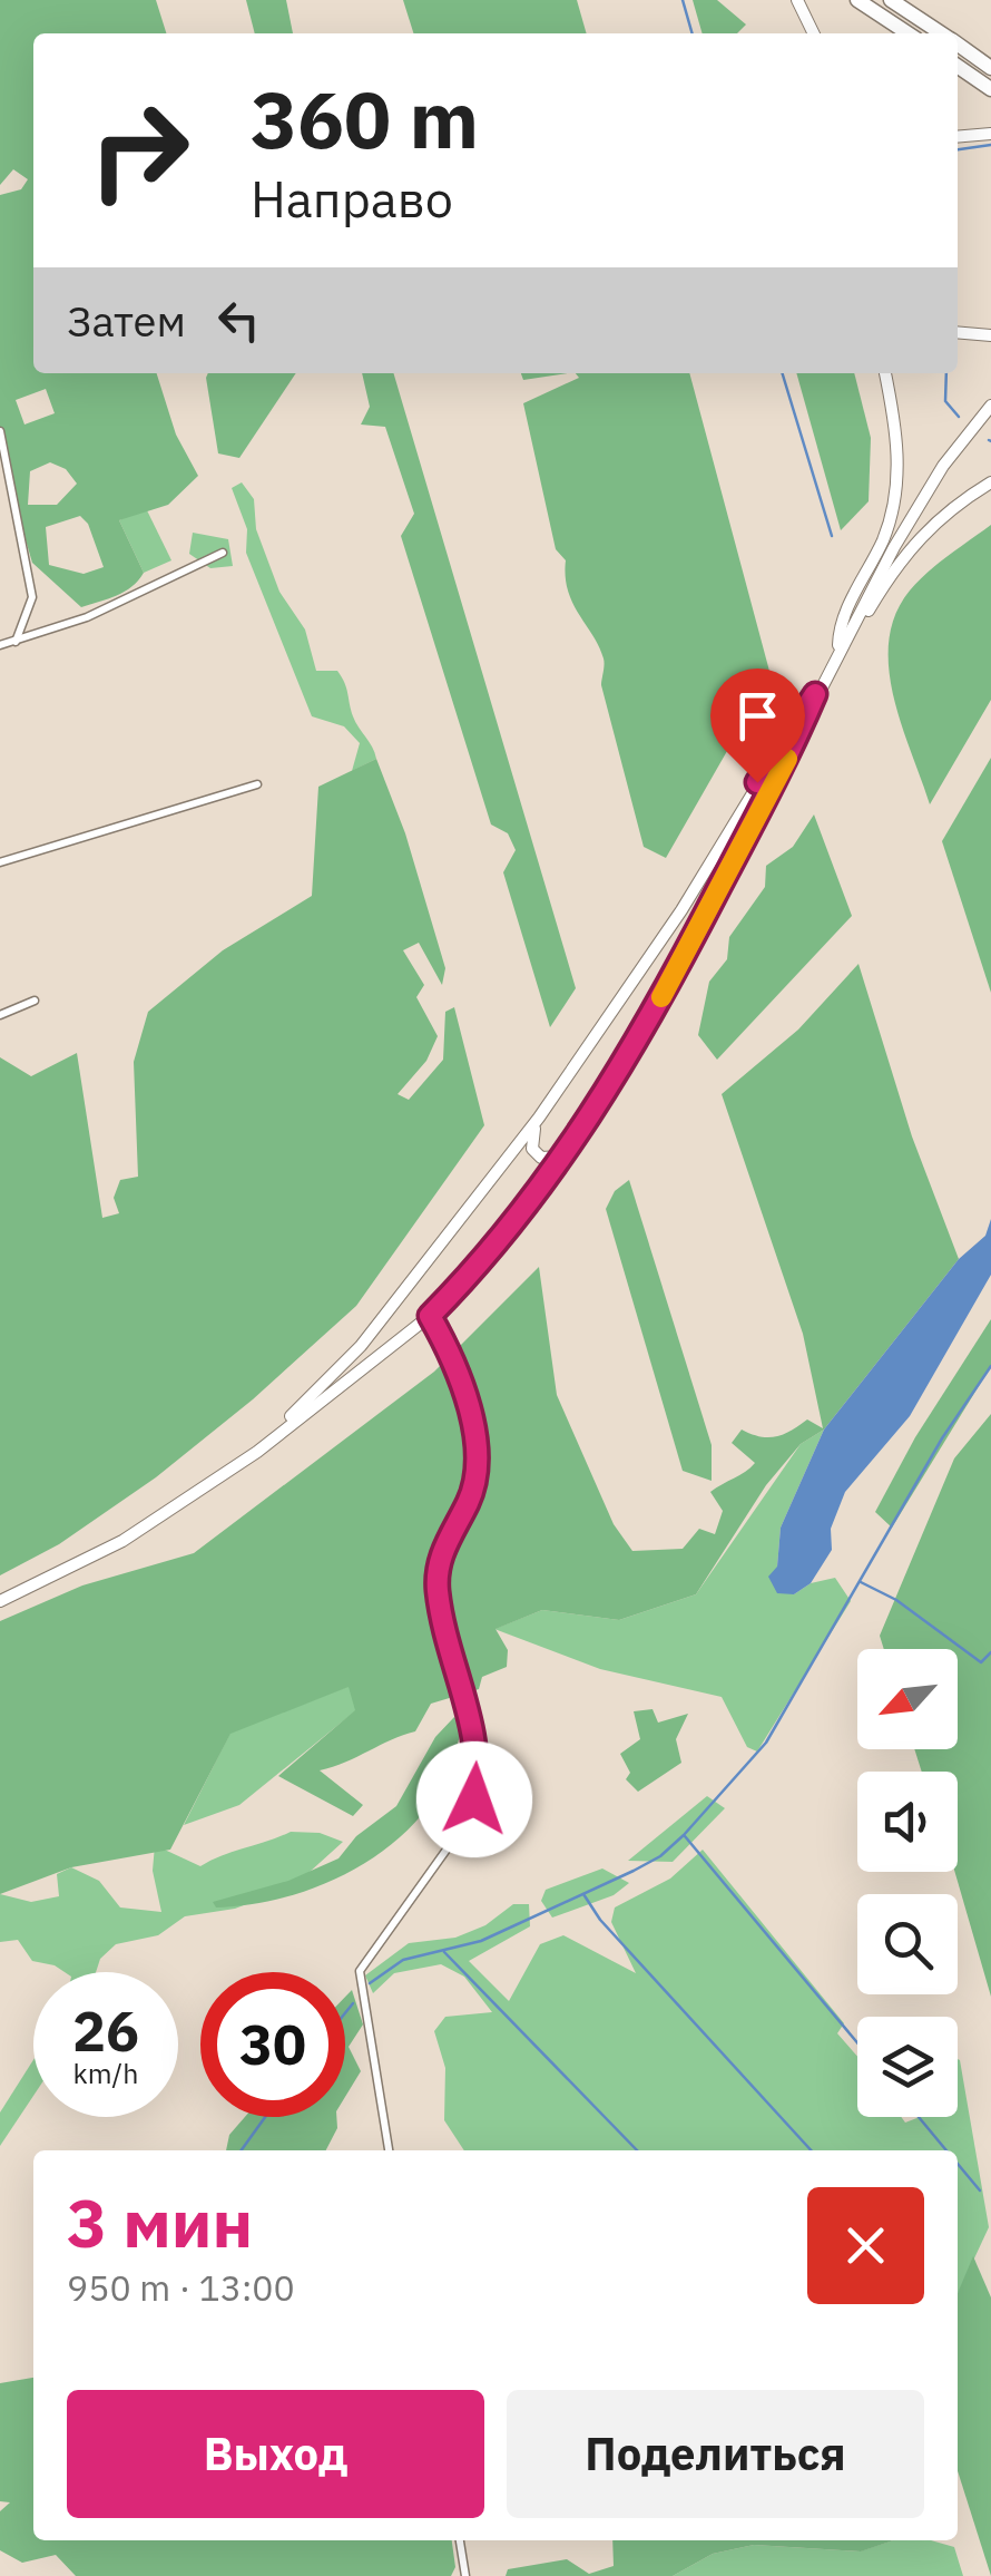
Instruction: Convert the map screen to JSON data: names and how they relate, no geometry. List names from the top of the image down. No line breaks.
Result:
{"north":"bottom left","page":{"turn":["360 m","Направо"],"then":"Затем","speed":"26 km/h","limit":"30","heading":["3 мин","950 m · 13:00"],"buttons":["Выход","Поделиться"]}}
